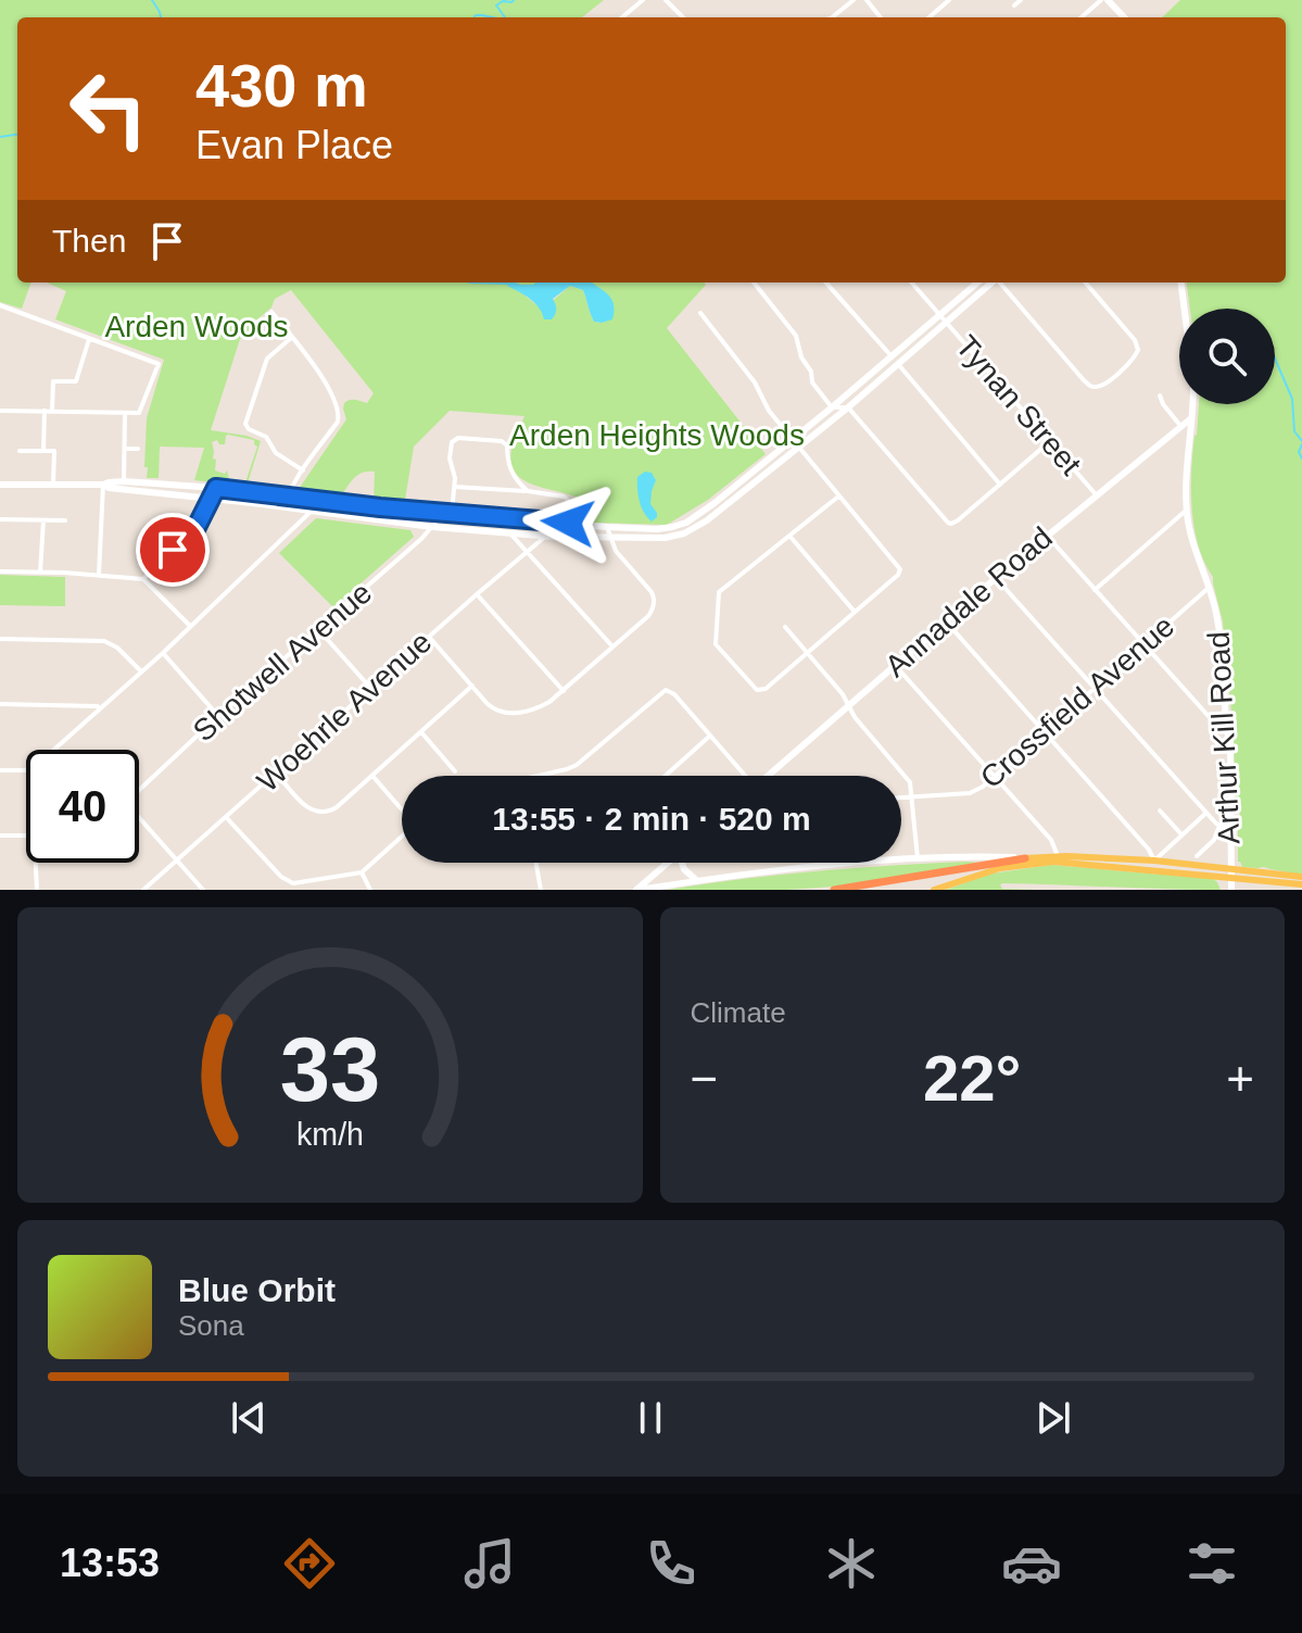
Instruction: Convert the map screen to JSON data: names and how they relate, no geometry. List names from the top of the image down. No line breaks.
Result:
{"streets":{"street":["Tynan Street","Annadale Road","Shotwell Avenue","Crossfield Avenue","Woehrle Avenue","Arthur Kill Road"]},"crossings":[["Tynan Street","Annadale Road"],["Annadale Road","Arthur Kill Road"],["Crossfield Avenue","Arthur Kill Road"]],"parks":["Arden Woods","Arden Heights Woods"],"page":{"turn":["430 m","Evan Place"],"then":"Then","limit":"40","trip":"13:55 · 2 min · 520 m","tile":"Climate","heat":["−","22°","+"],"song":["Blue Orbit","Sona"],"tabs":"13:53","gauge":["33","km/h"]}}
